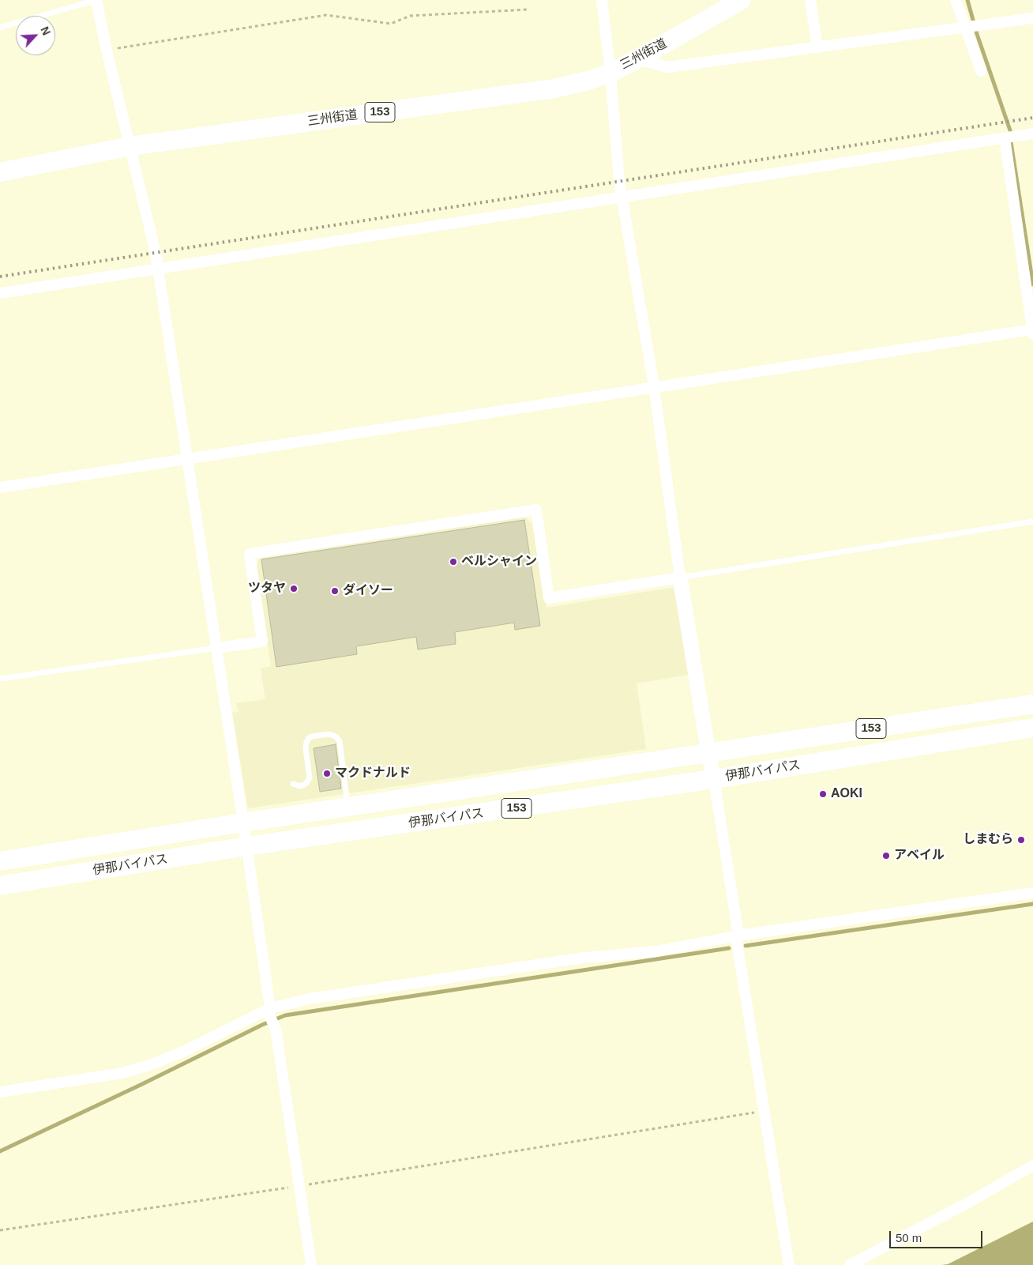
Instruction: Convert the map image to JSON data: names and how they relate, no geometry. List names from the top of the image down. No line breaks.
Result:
{"streets":{"highway":["三州街道","153","伊那バイパス"]},"places":["ベルシャイン","ツタヤ","ダイソー","マクドナルド","AOKI","しまむら","アベイル"],"scale_bar":"50 m","north":"top right"}
